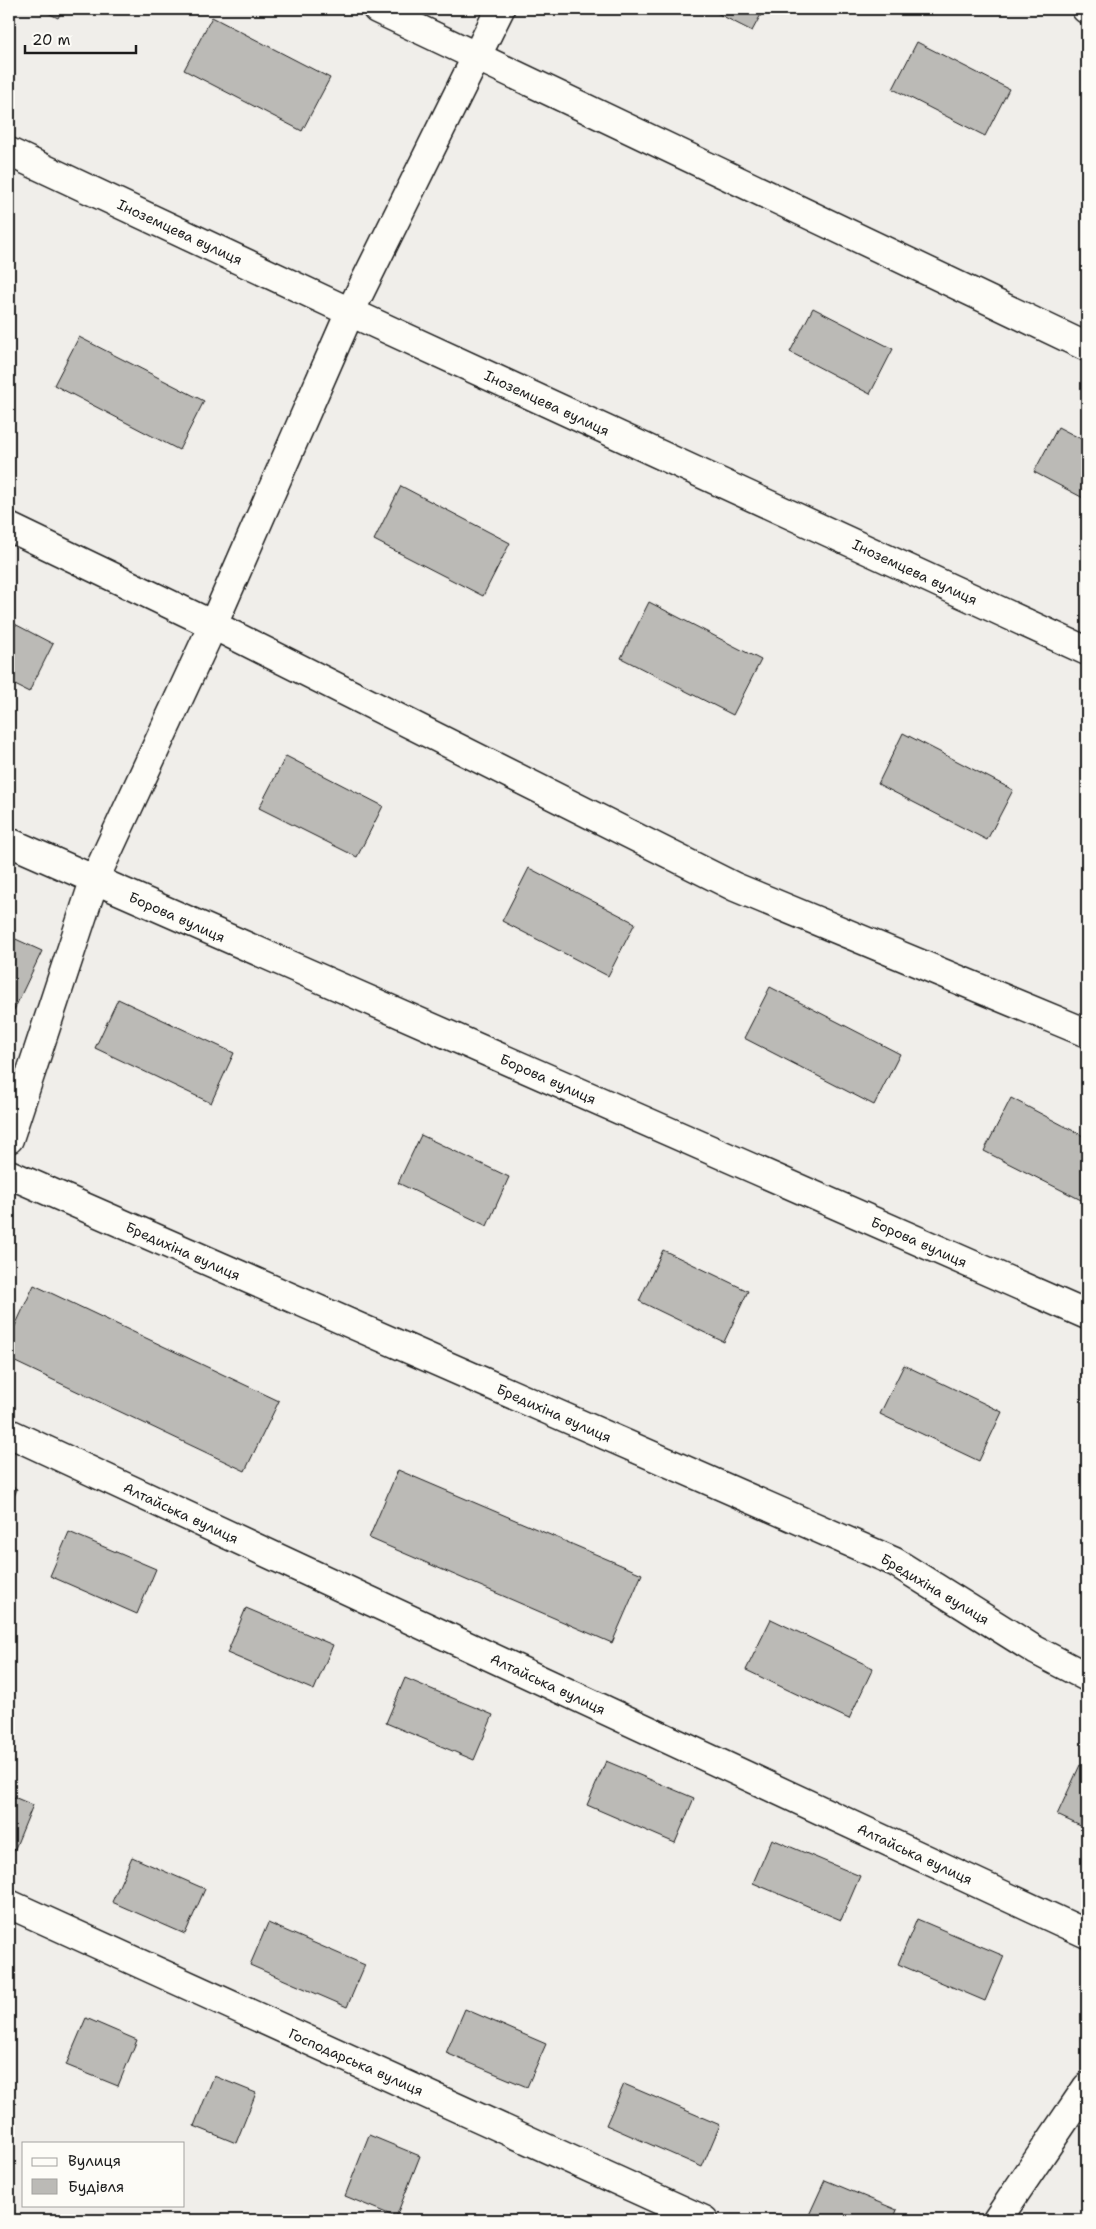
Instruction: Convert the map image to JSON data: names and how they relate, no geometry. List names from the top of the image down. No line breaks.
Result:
{"streets":{"street":["Іноземцева вулиця","Борова вулиця","Бредихіна вулиця","Алтайська вулиця","Господарська вулиця"]},"legend":["Вулиця","Будівля"],"scale_bar":"20 m"}
